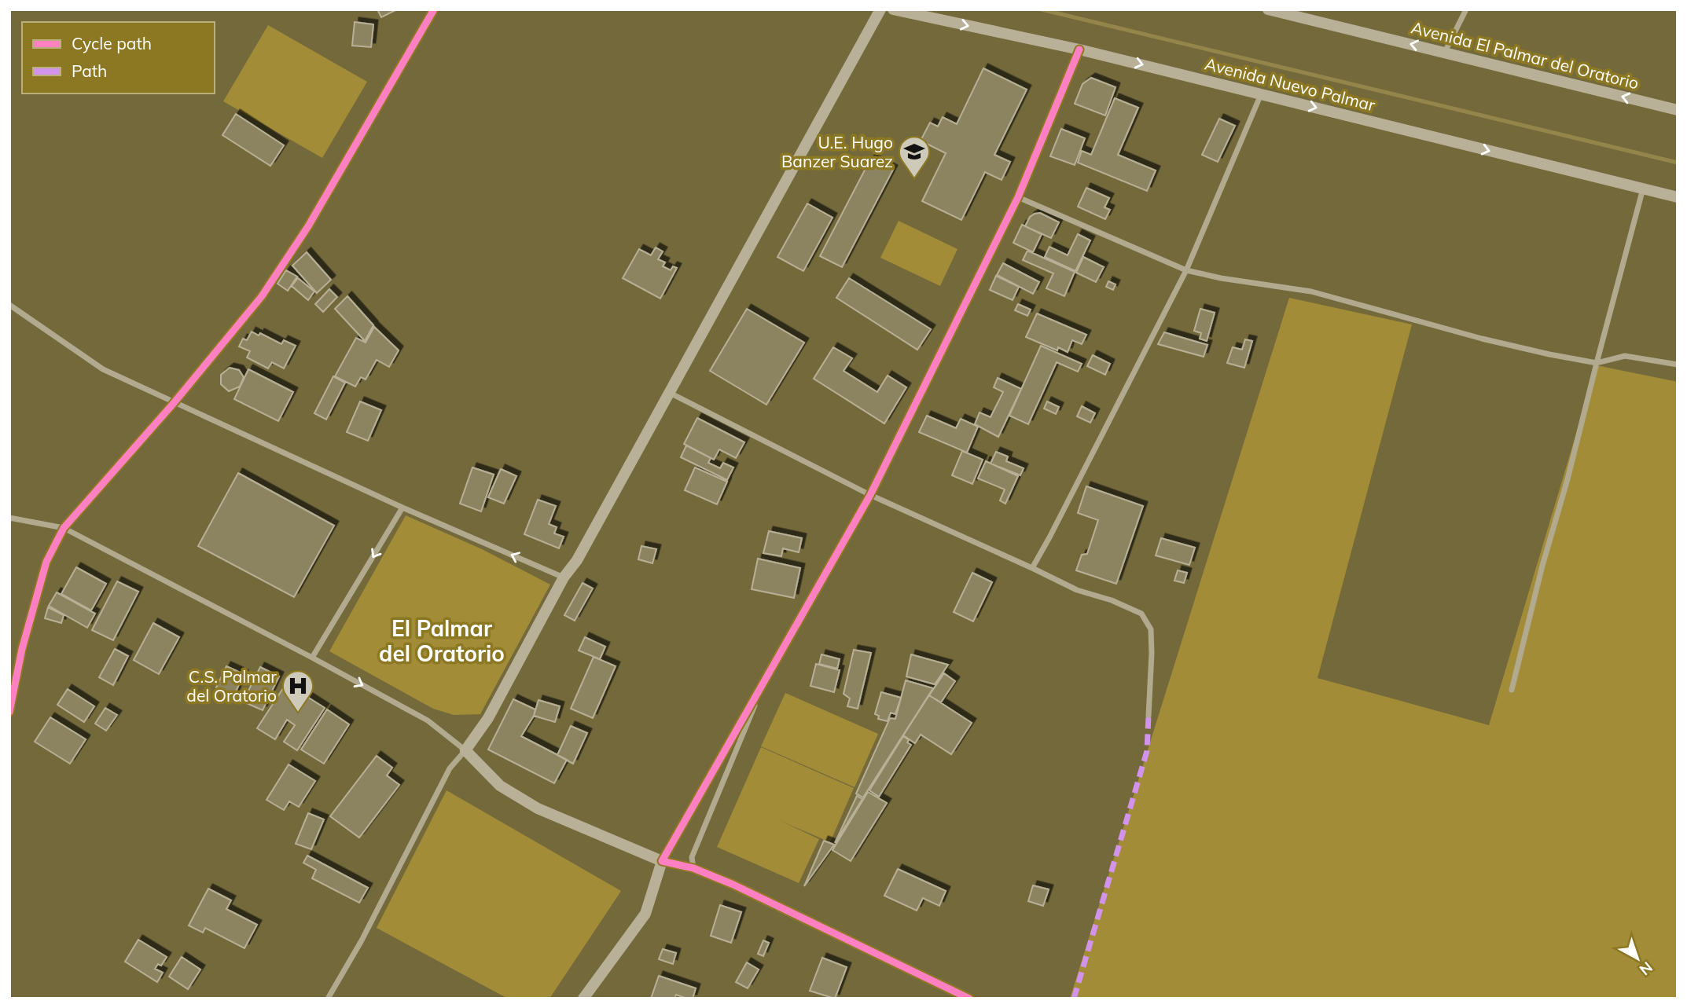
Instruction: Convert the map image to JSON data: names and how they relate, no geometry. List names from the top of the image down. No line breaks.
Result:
{"streets":{"main road":["Avenida El Palmar del Oratorio","Avenida Nuevo Palmar"]},"one_way":["Avenida El Palmar del Oratorio","Avenida Nuevo Palmar"],"districts":["El Palmar del Oratorio"],"places":{"school or university":["U.E. Hugo Banzer Suarez"],"hospital":["C.S. Palmar del Oratorio"]},"legend":["Cycle path","Path"],"north":"bottom right"}
